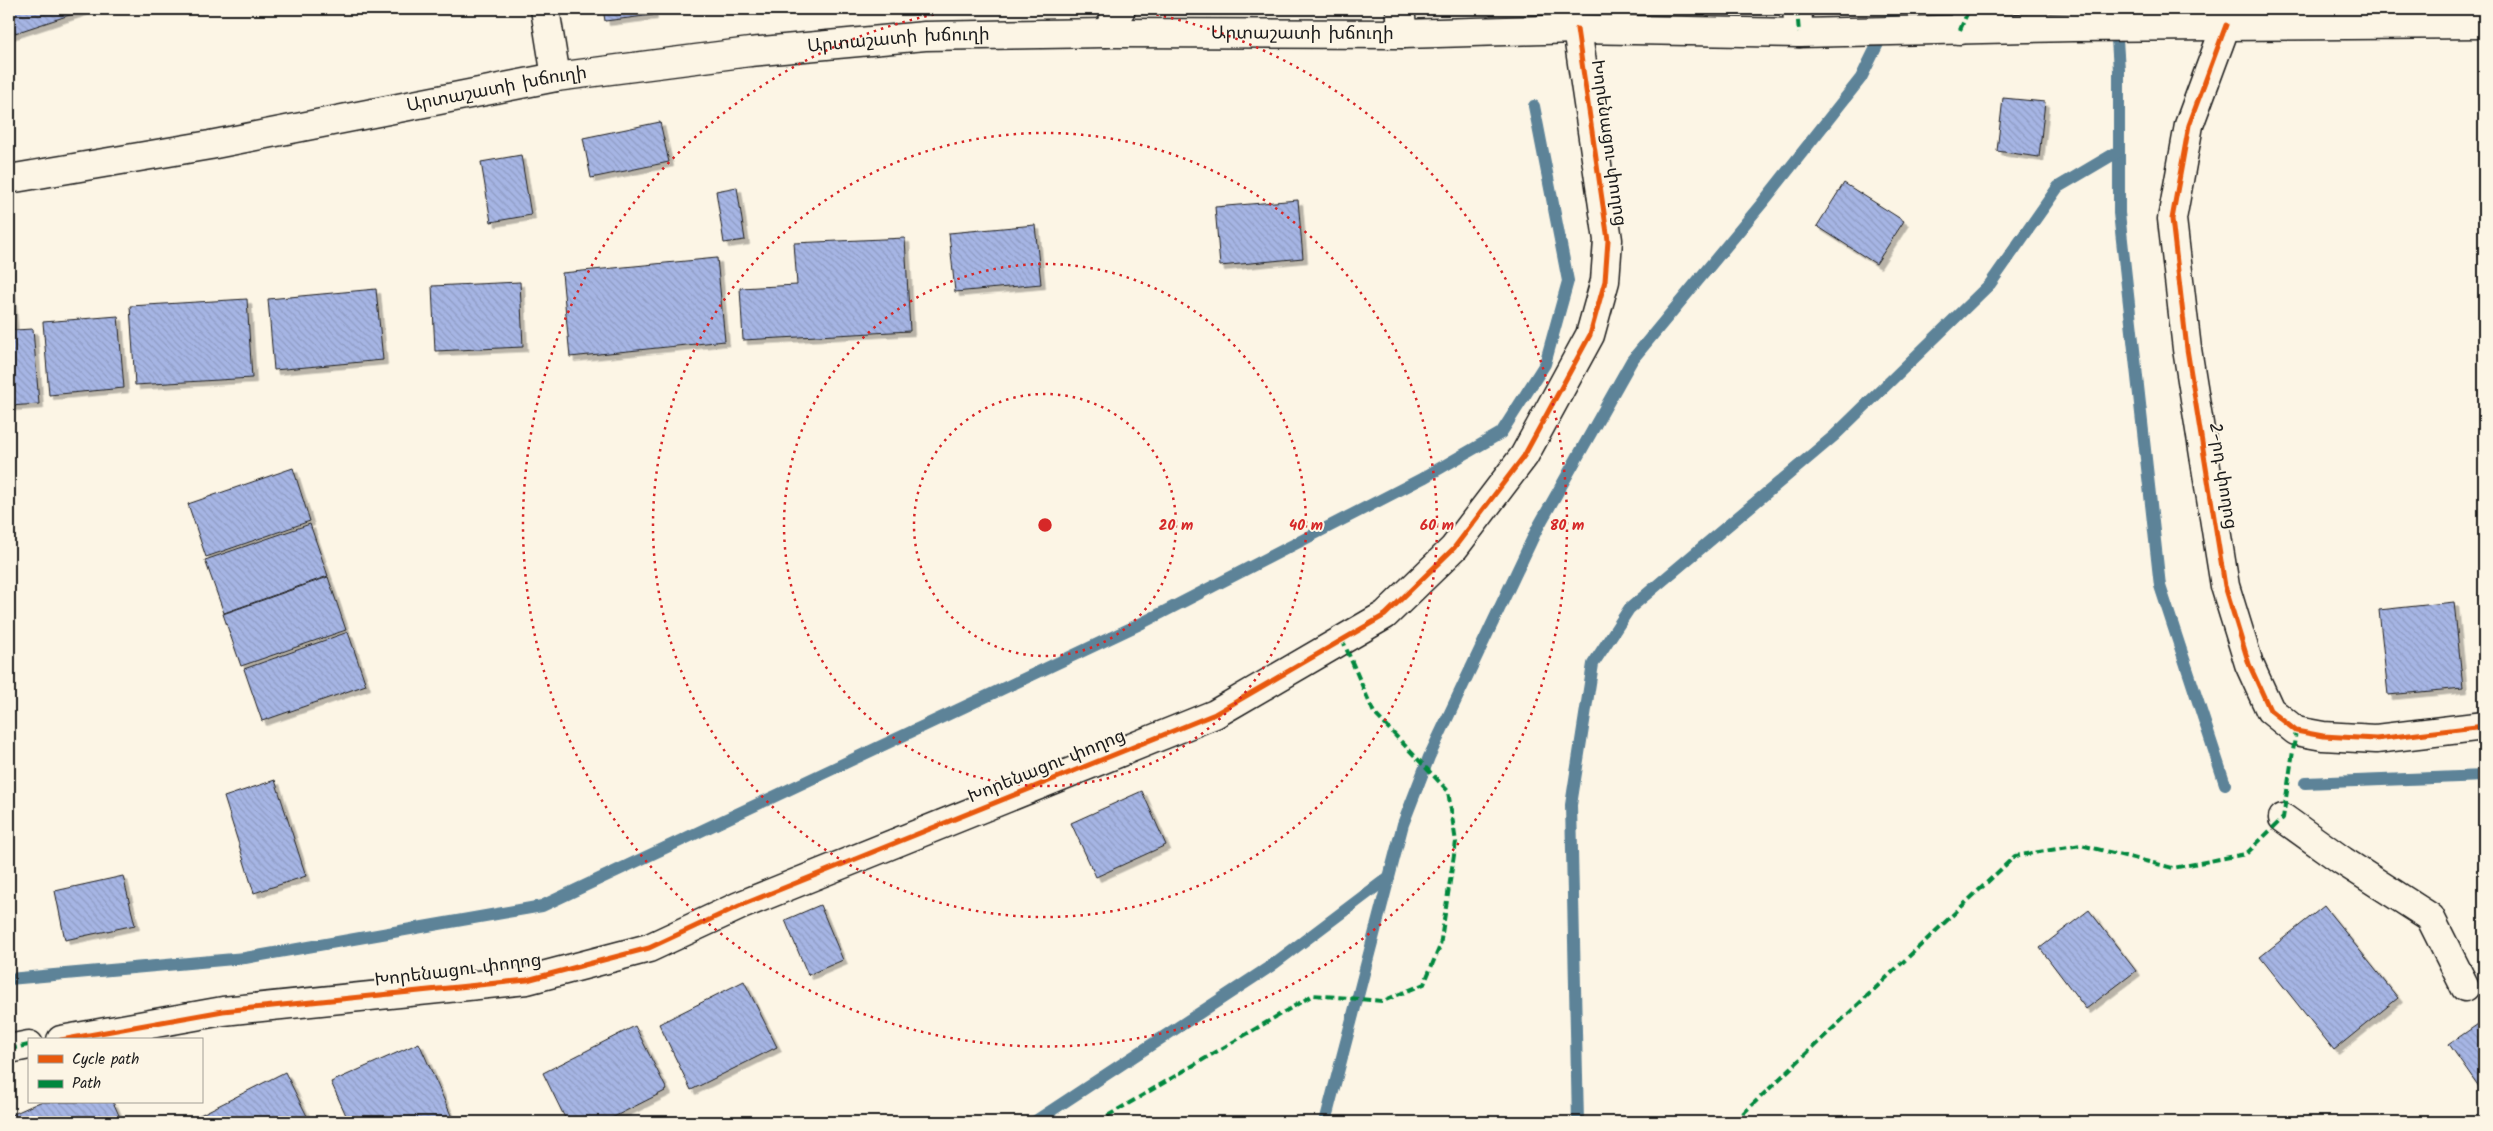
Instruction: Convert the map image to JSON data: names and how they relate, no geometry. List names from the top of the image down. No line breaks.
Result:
{"streets":{"street":["Արտաշատի խճուղի","Խորենացու փողոց","2-րդ փողոց"]},"crossings":[["Արտաշատի խճուղի","Խորենացու փողոց"],["Արտաշատի խճուղի","2-րդ փողոց"]],"legend":["Cycle path","Path"],"rings":["20 m","40 m","60 m","80 m"]}
